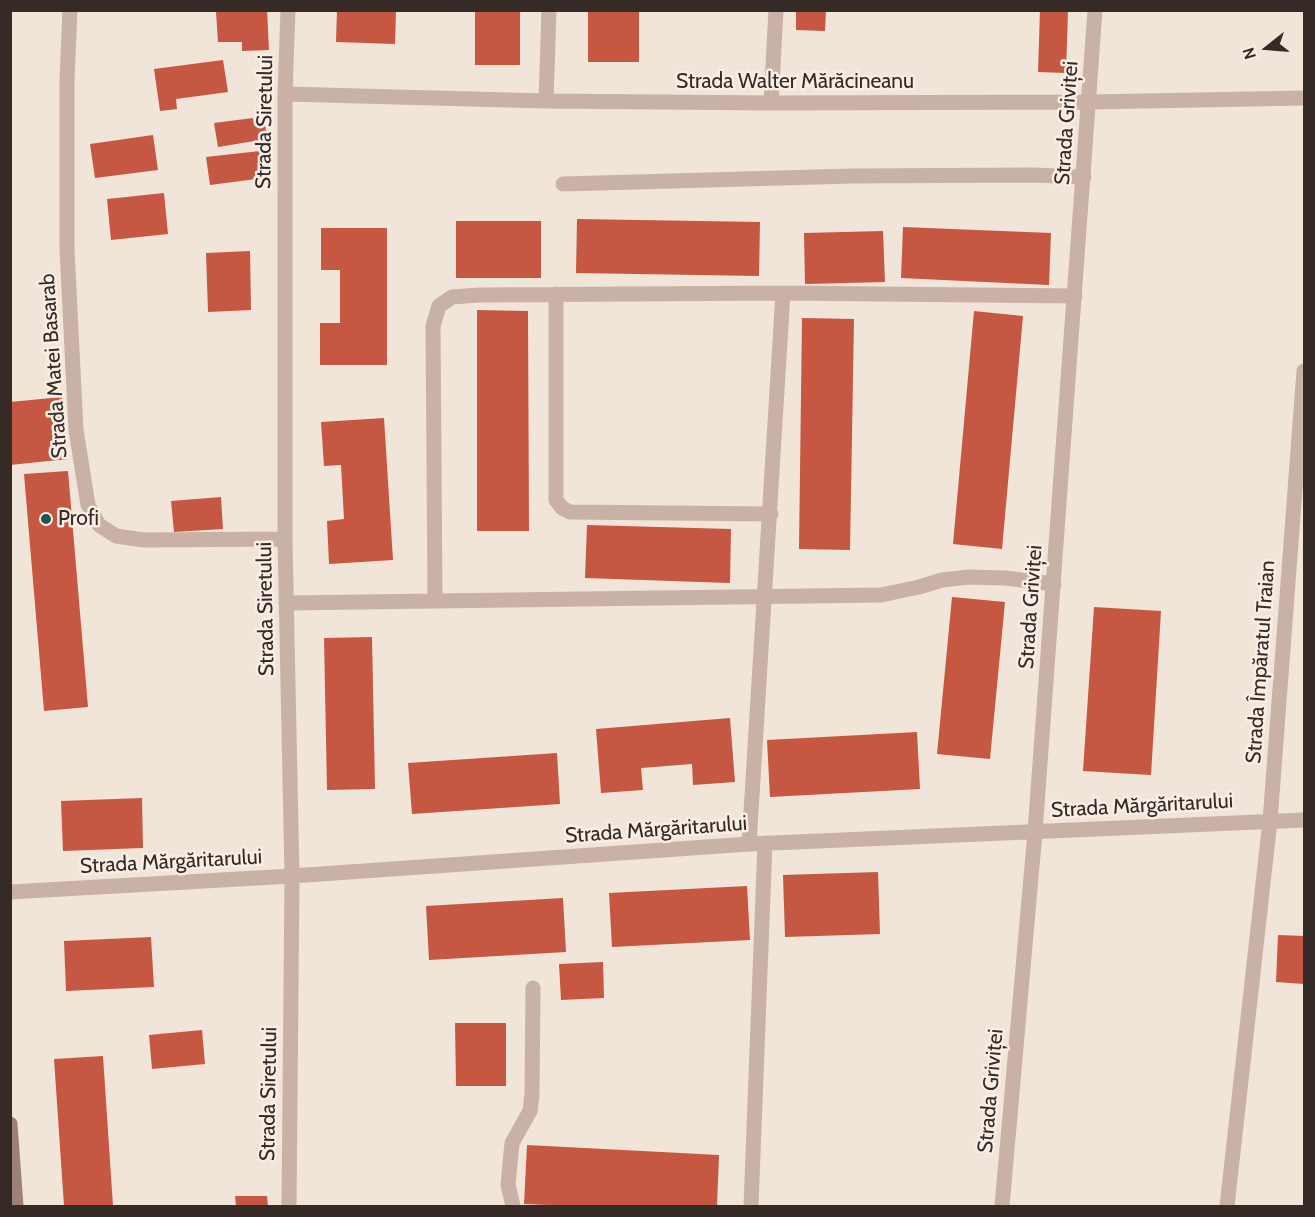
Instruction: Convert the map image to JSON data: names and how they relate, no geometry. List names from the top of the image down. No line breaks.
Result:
{"streets":{"street":["Strada Walter Mărăcineanu","Strada Siretului","Strada Griviței","Strada Matei Basarab","Strada Împăratul Traian","Strada Mărgăritarului"]},"crossings":[["Strada Walter Mărăcineanu","Strada Siretului"],["Strada Walter Mărăcineanu","Strada Griviței"],["Strada Siretului","Strada Matei Basarab"],["Strada Siretului","Strada Mărgăritarului"],["Strada Griviței","Strada Mărgăritarului"],["Strada Împăratul Traian","Strada Mărgăritarului"]],"places":["Profi"],"north":"left"}
